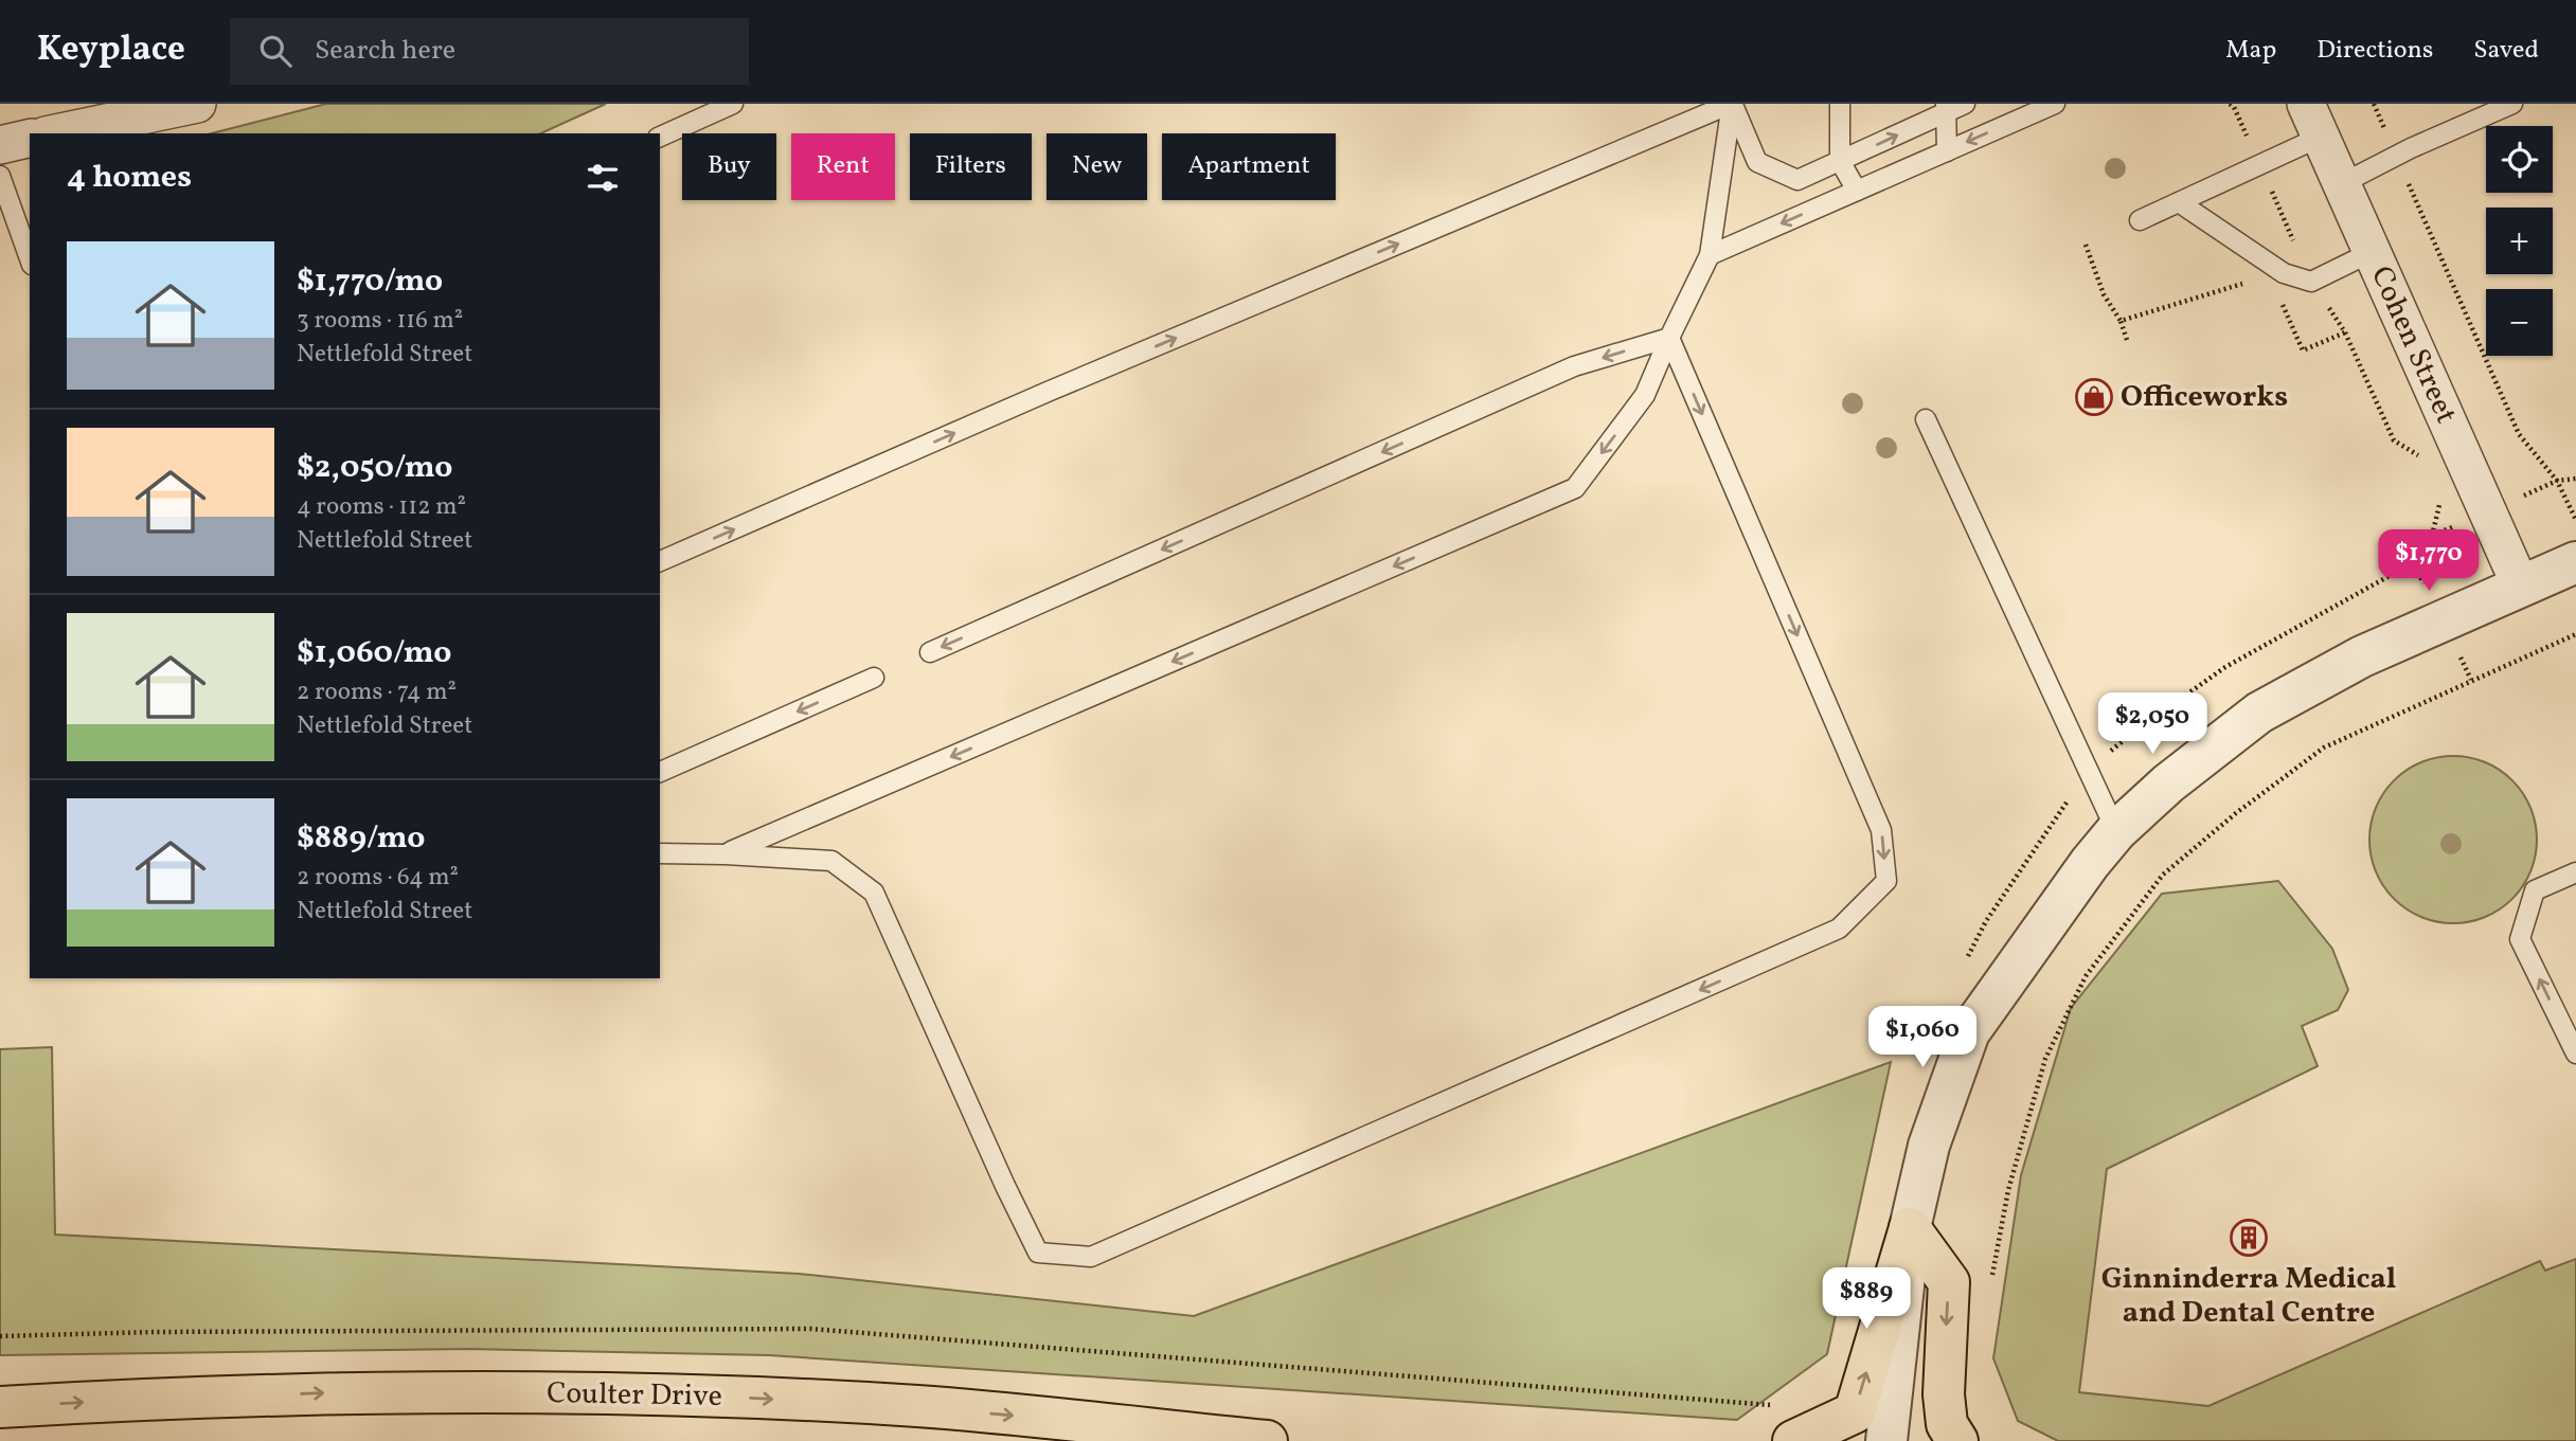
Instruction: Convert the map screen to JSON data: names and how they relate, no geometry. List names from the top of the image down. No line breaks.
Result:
{"streets":{"main road":["Coulter Drive"],"street":["Cohen Street"]},"one_way":["Coulter Drive"],"places":{"shop":["Officeworks"],"building":["Ginninderra Medical and Dental Centre"]},"page":{"header":"Keyplace","search":"Search here","nav":["Map","Directions","Saved"],"map_buttons":["+","−"],"chip":["Buy","Rent","Filters","New","Apartment"],"heading":"4 homes","list":[{"name":"$1,770/mo","note":"3 rooms · 116 m² · Nettlefold Street"},{"name":"$2,050/mo","note":"4 rooms · 112 m² · Nettlefold Street"},{"name":"$1,060/mo","note":"2 rooms · 74 m² · Nettlefold Street"},{"name":"$889/mo","note":"2 rooms · 64 m² · Nettlefold Street"}],"price":["$1,770","$2,050","$1,060","$889"]}}
